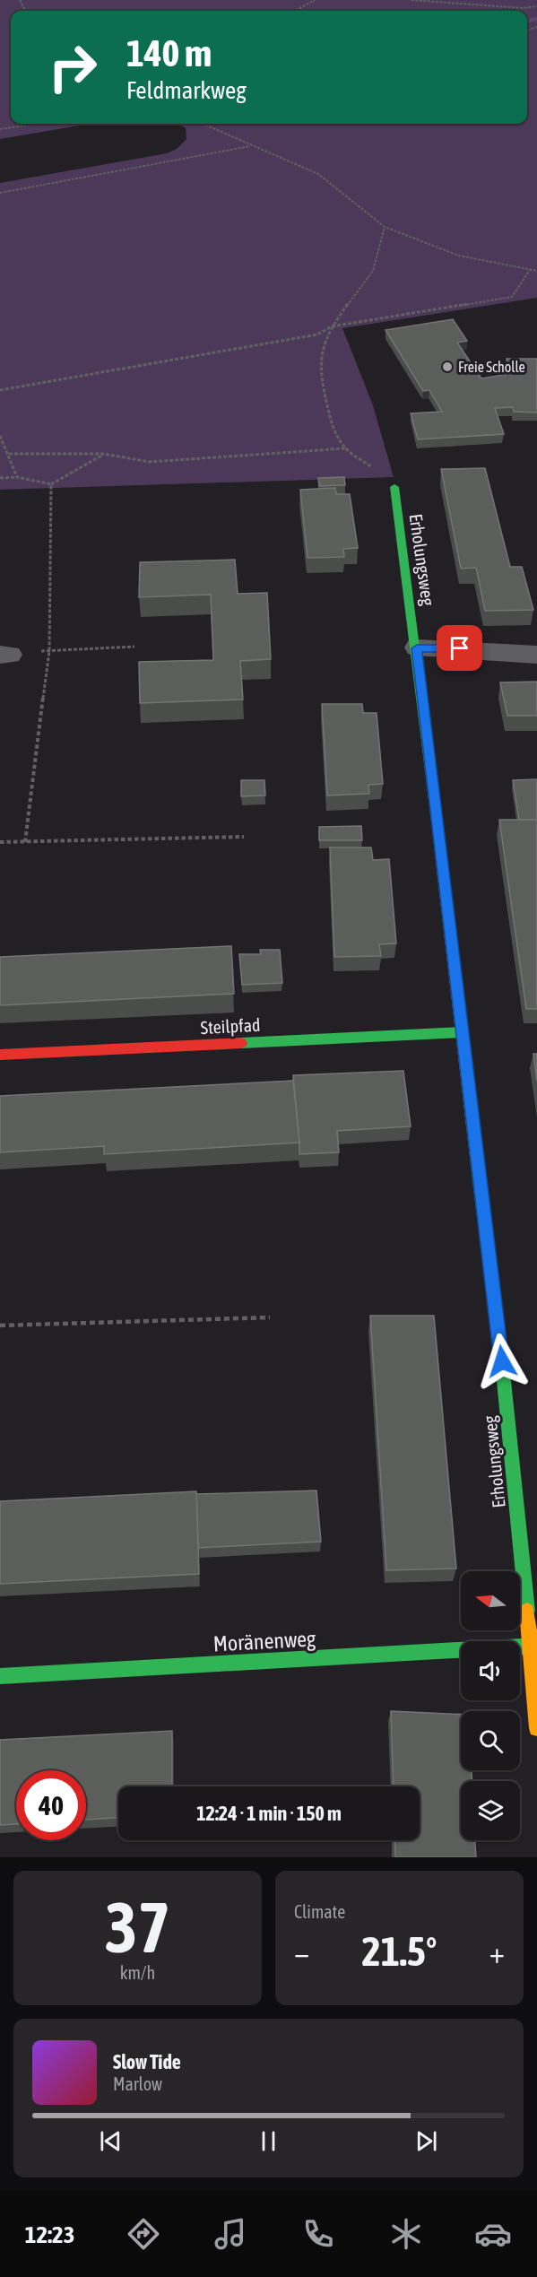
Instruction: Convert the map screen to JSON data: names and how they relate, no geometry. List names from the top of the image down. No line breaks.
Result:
{"streets":{"street":["Erholungsweg","Steilpfad","Moränenweg"]},"crossings":[["Erholungsweg","Steilpfad"],["Erholungsweg","Moränenweg"]],"places":["Freie Scholle"],"north":"left","page":{"turn":["140 m","Feldmarkweg"],"limit":"40","trip":"12:24 · 1 min · 150 m","tile":[["37","km/h"],"Climate"],"heat":["−","21.5°","+"],"song":["Slow Tide","Marlow"],"tabs":"12:23"}}
